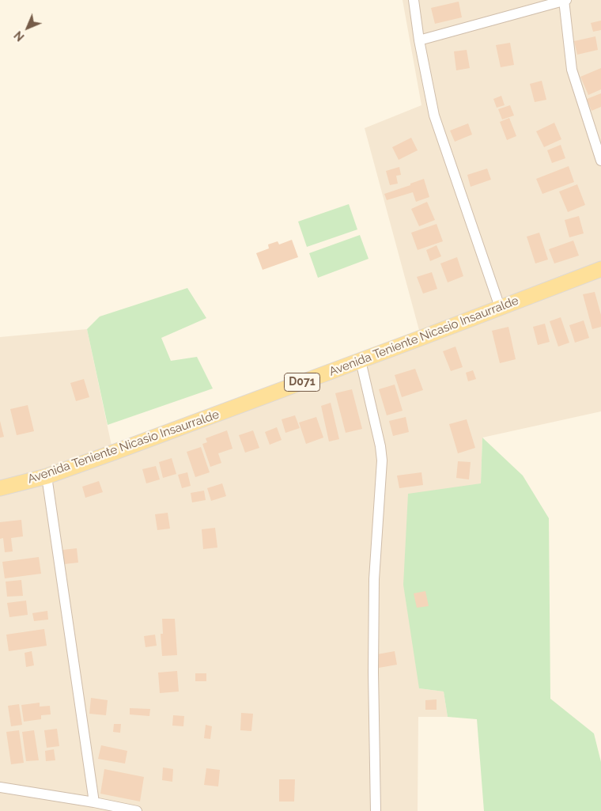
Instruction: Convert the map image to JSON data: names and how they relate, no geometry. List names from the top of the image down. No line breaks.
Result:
{"streets":{"main road":["Avenida Teniente Nicasio Insaurralde","D071"]},"north":"bottom left"}
